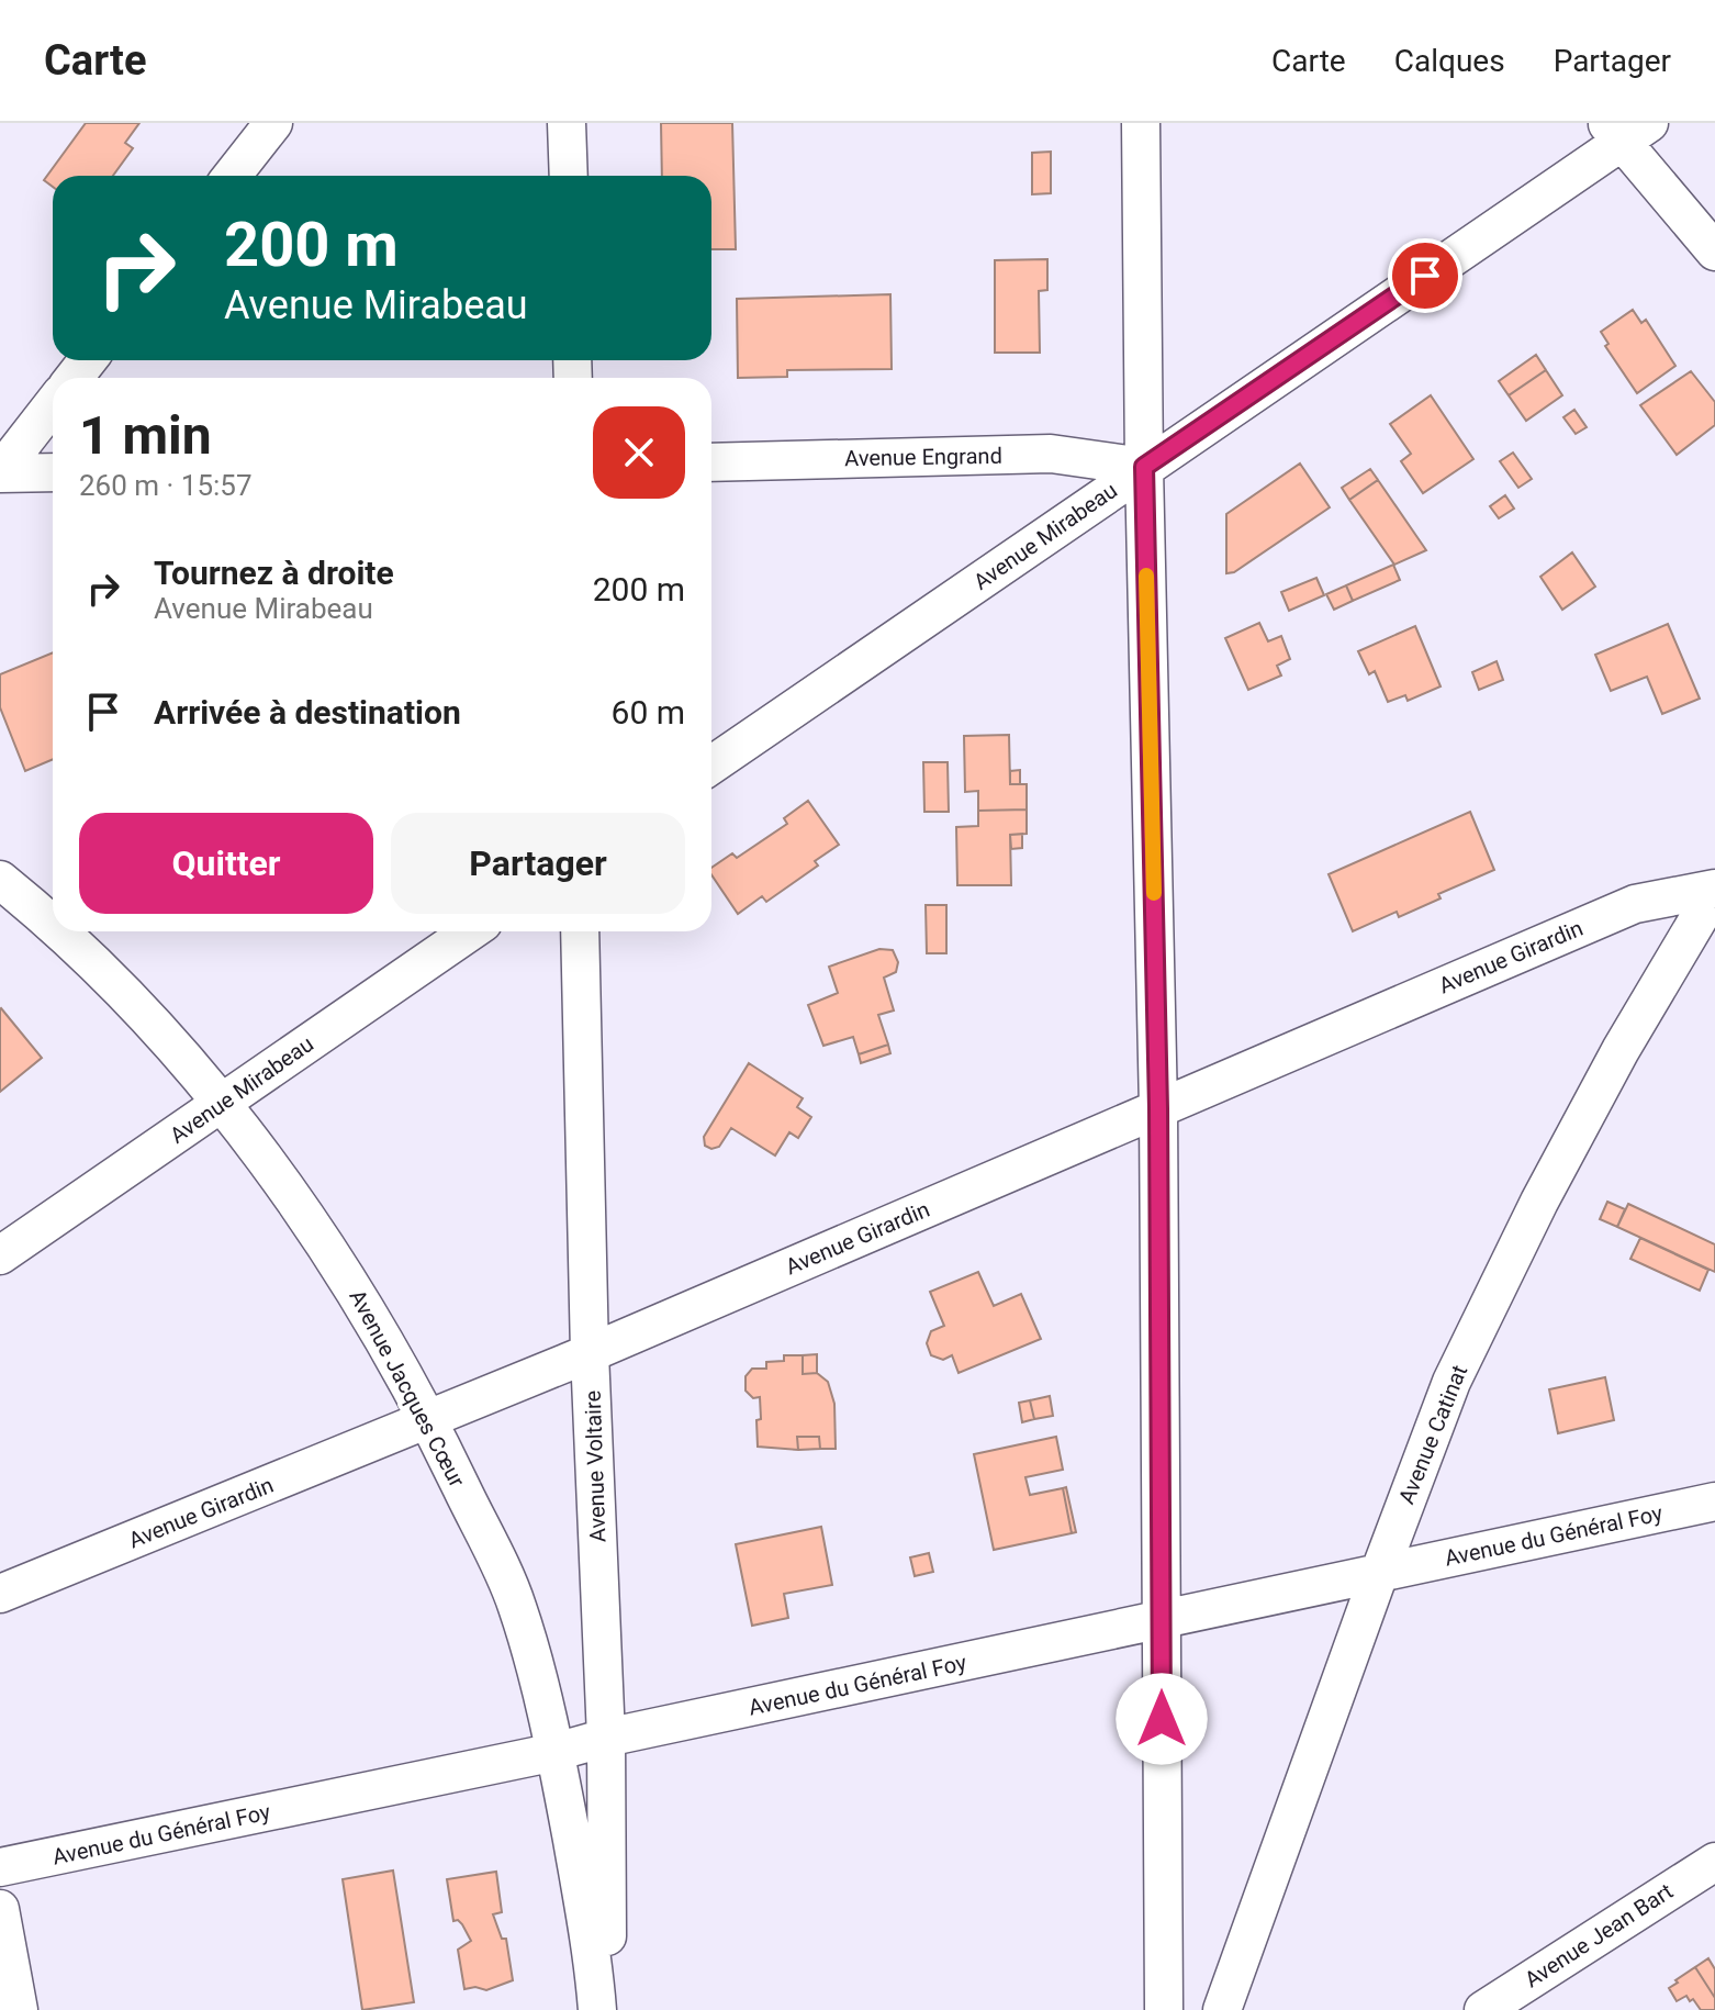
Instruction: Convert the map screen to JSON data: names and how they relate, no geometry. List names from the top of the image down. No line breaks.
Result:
{"streets":{"street":["Avenue Engrand","Avenue Mirabeau","Avenue Girardin","Avenue Jacques Cœur","Avenue Catinat","Avenue Voltaire","Avenue du Général Foy","Avenue Jean Bart"]},"crossings":[["Avenue Engrand","Avenue Mirabeau"],["Avenue Mirabeau","Avenue Jacques Cœur"],["Avenue Girardin","Avenue Jacques Cœur"],["Avenue Girardin","Avenue Catinat"],["Avenue Girardin","Avenue Voltaire"],["Avenue Jacques Cœur","Avenue du Général Foy"],["Avenue Catinat","Avenue du Général Foy"],["Avenue Voltaire","Avenue du Général Foy"]],"page":{"header":"Carte","nav":["Carte","Calques","Partager"],"turn":["200 m","Avenue Mirabeau"],"heading":["1 min","260 m · 15:57"],"list":[{"name":"Tournez à droite","note":"Avenue Mirabeau","value":"200 m"},{"name":"Arrivée à destination","value":"60 m"}],"buttons":["Quitter","Partager"]}}
